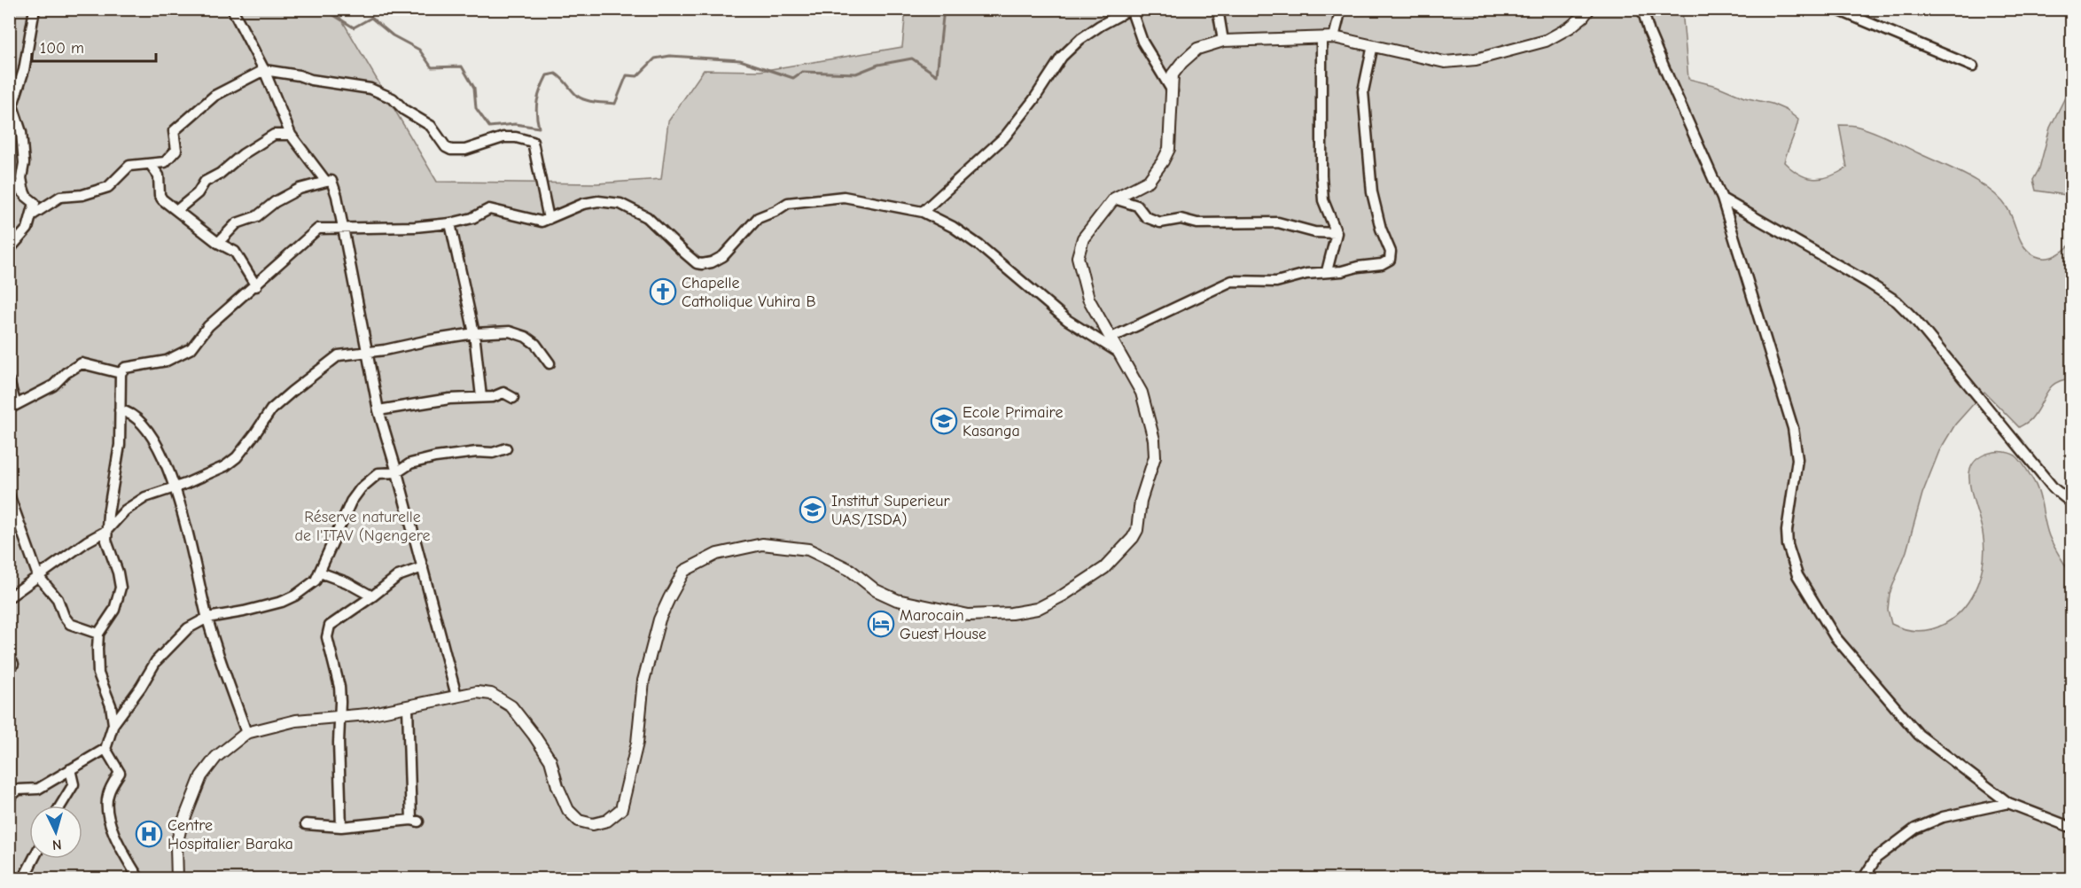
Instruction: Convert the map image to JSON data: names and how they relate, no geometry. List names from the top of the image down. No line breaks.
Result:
{"parks":["Réserve naturelle de l'ITAV (Ngengere"],"places":{"church":["Chapelle Catholique Vuhira B"],"school or university":["Ecole Primaire Kasanga","Institut Superieur UAS/ISDA)"],"hotel":["Marocain Guest House"],"hospital":["Centre Hospitalier Baraka"]},"scale_bar":"100 m","north":"bottom"}
